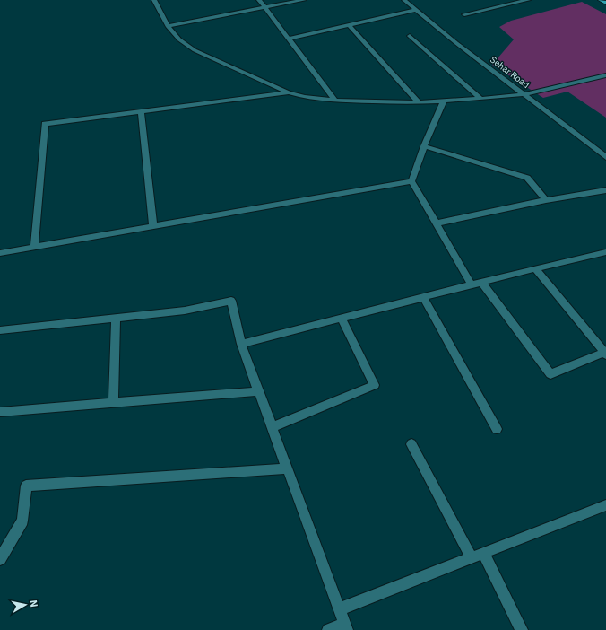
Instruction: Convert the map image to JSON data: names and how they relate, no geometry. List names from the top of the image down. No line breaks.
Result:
{"streets":{"street":["Sehar Road"]},"north":"right"}
